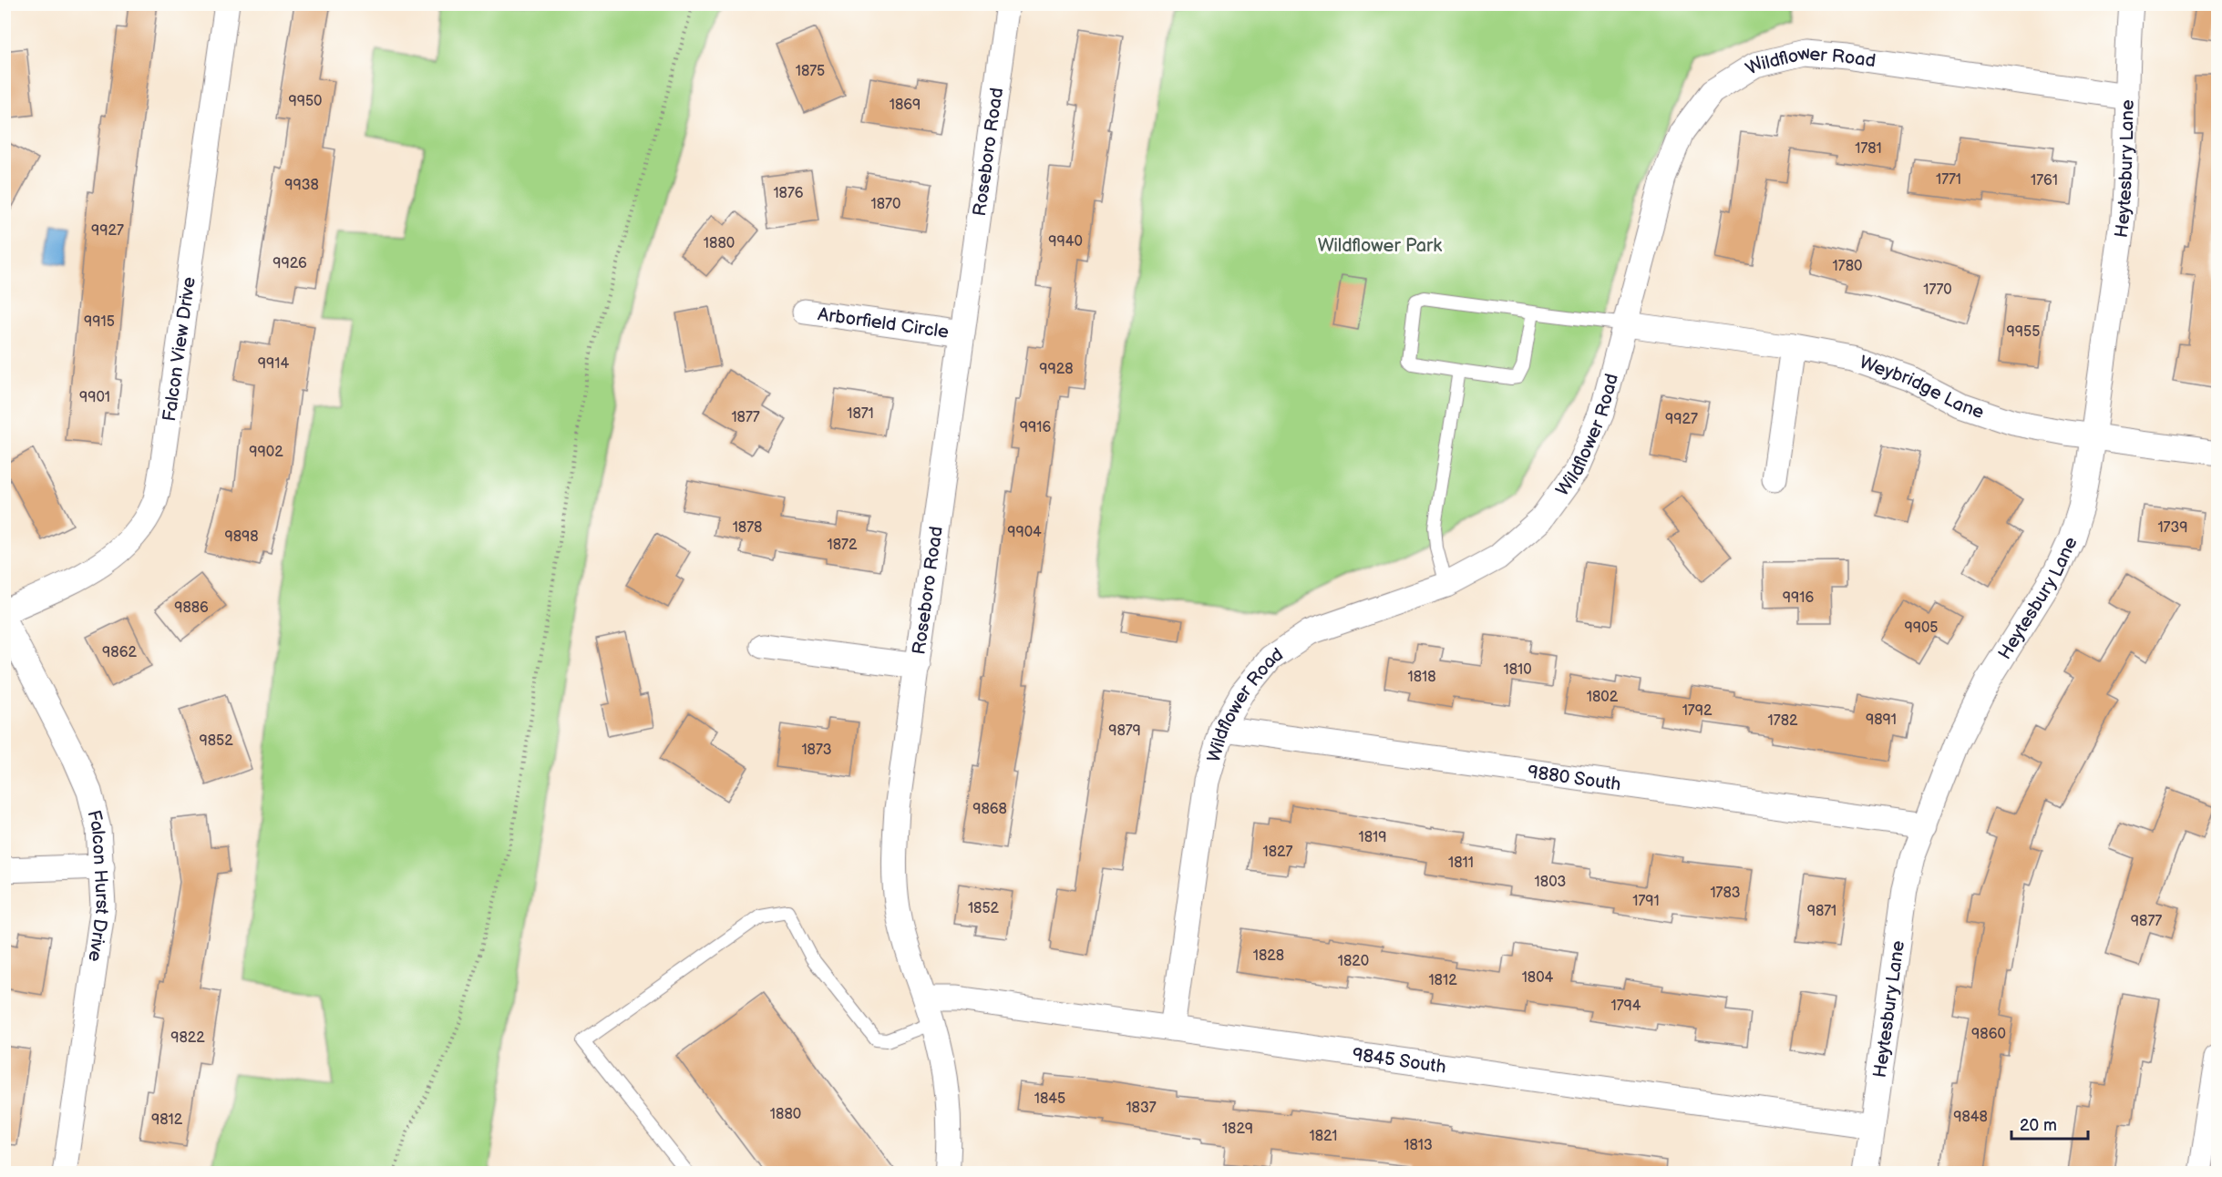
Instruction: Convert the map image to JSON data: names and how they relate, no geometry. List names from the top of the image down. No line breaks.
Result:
{"streets":{"street":["Wildflower Road","Roseboro Road","Heytesbury Lane","Arborfield Circle","Falcon View Drive","Weybridge Lane","9880 South","Falcon Hurst Drive","9845 South"]},"crossings":[["Wildflower Road","Heytesbury Lane"],["Wildflower Road","Weybridge Lane"],["Wildflower Road","9880 South"],["Wildflower Road","9845 South"],["Roseboro Road","Arborfield Circle"],["Roseboro Road","9845 South"],["Heytesbury Lane","Weybridge Lane"],["Heytesbury Lane","9880 South"],["Heytesbury Lane","9845 South"]],"parks":["Wildflower Park"],"house_numbers":["1875","9950","1869","1781","1771","1761","9938","1876","1870","9927","9940","1880","9926","1780","1770","9915","9955","9914","9928","9901","1871","1877","9927","9916","9902","1878","1739","9904","9898","1872","9916","9886","9905","9862","1810","1818","1802","1792","9891","1782","9879","9852","1873","9868","1819","1827","1811","1803","1783","1791","1852","9871","9877","1828","1820","1804","1812","1794","9860","9822","1845","1837","1880","9848","9812","1829","1821","1813"],"scale_bar":"20 m"}
